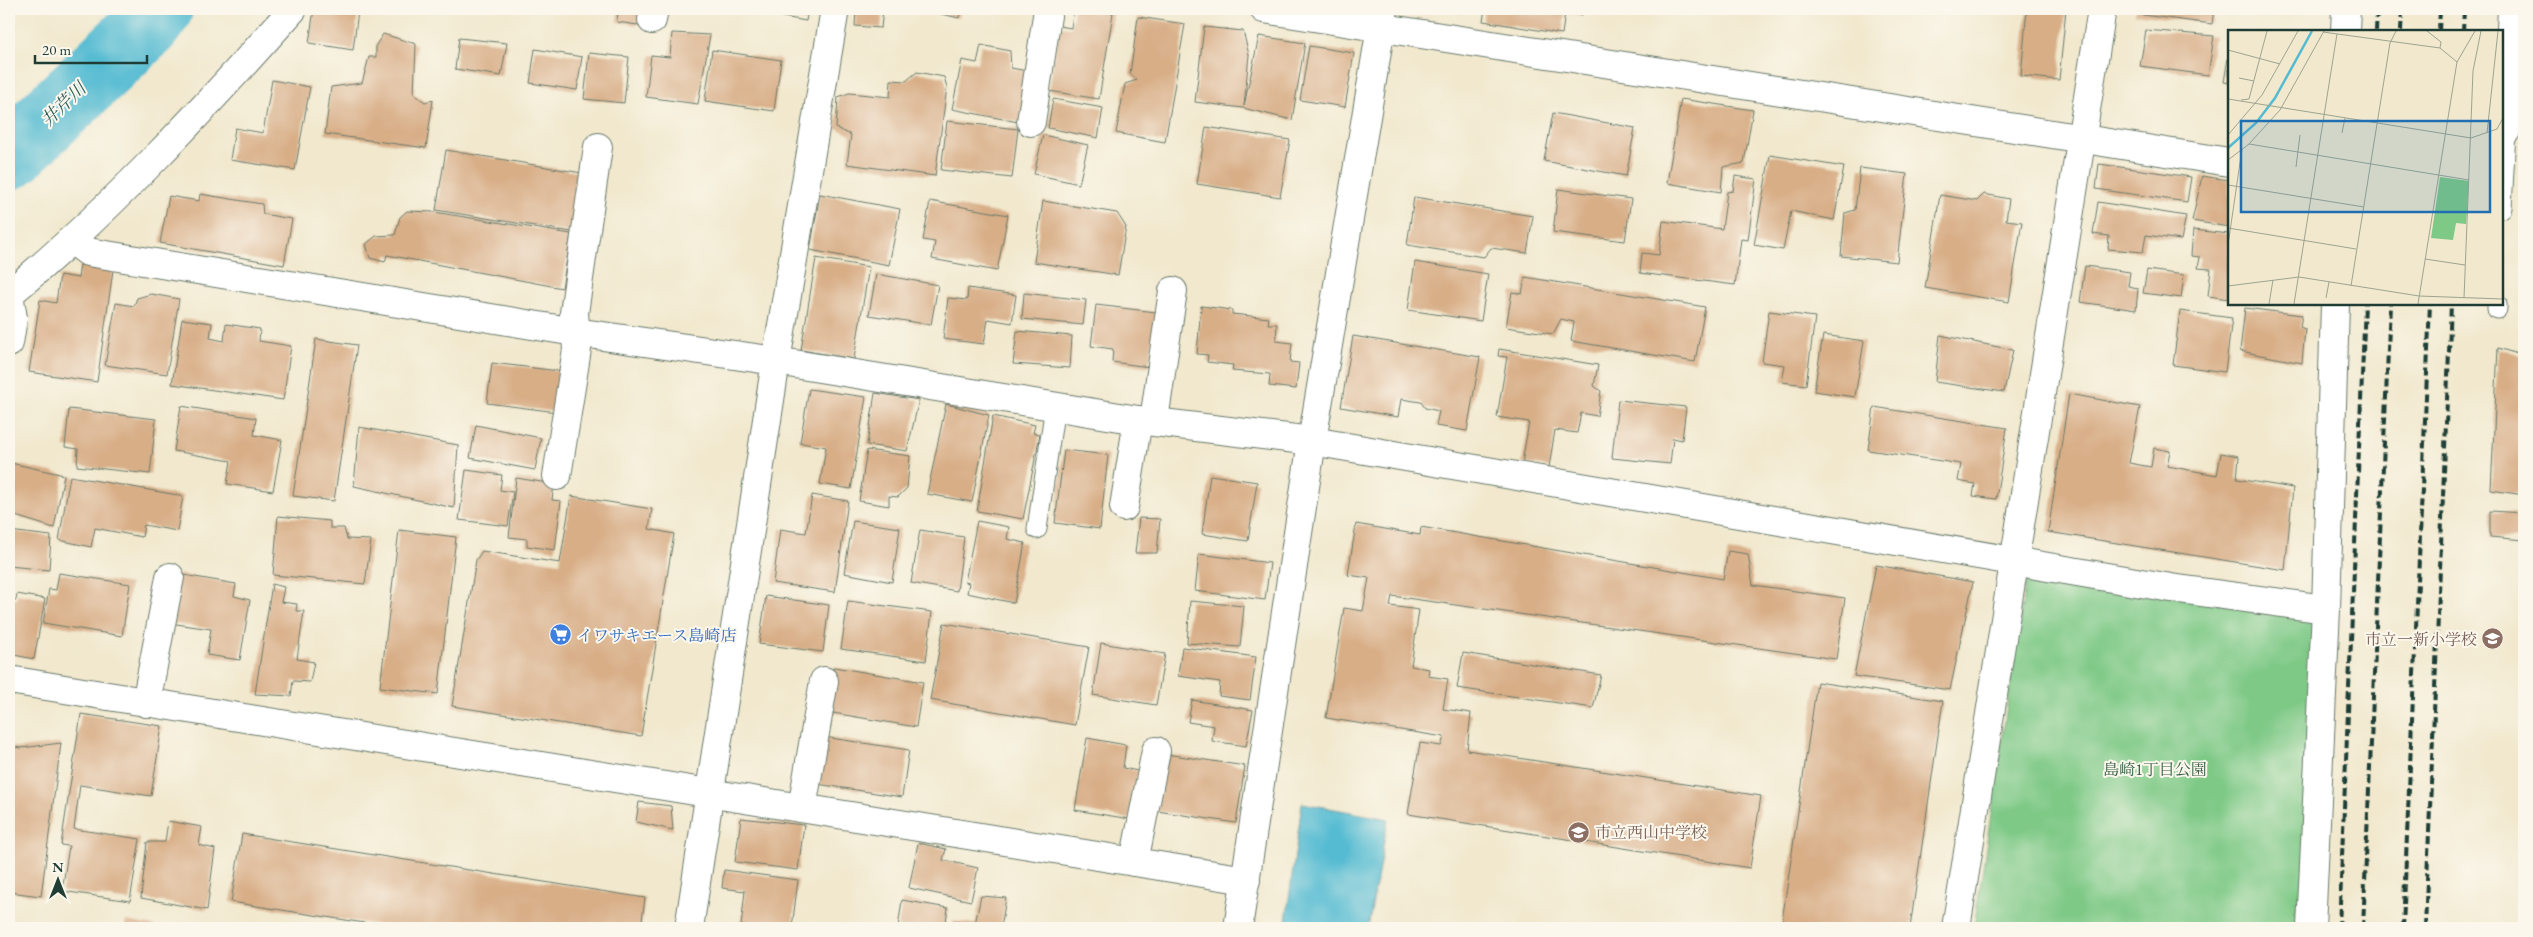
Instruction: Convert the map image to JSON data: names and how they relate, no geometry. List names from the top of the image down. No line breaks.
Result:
{"water":["井芹川"],"parks":["島崎1丁目公園"],"places":{"supermarket":["イワサキエース島崎店"],"school or university":["市立一新小学校","市立西山中学校"]},"scale_bar":"20 m","north":"top"}
